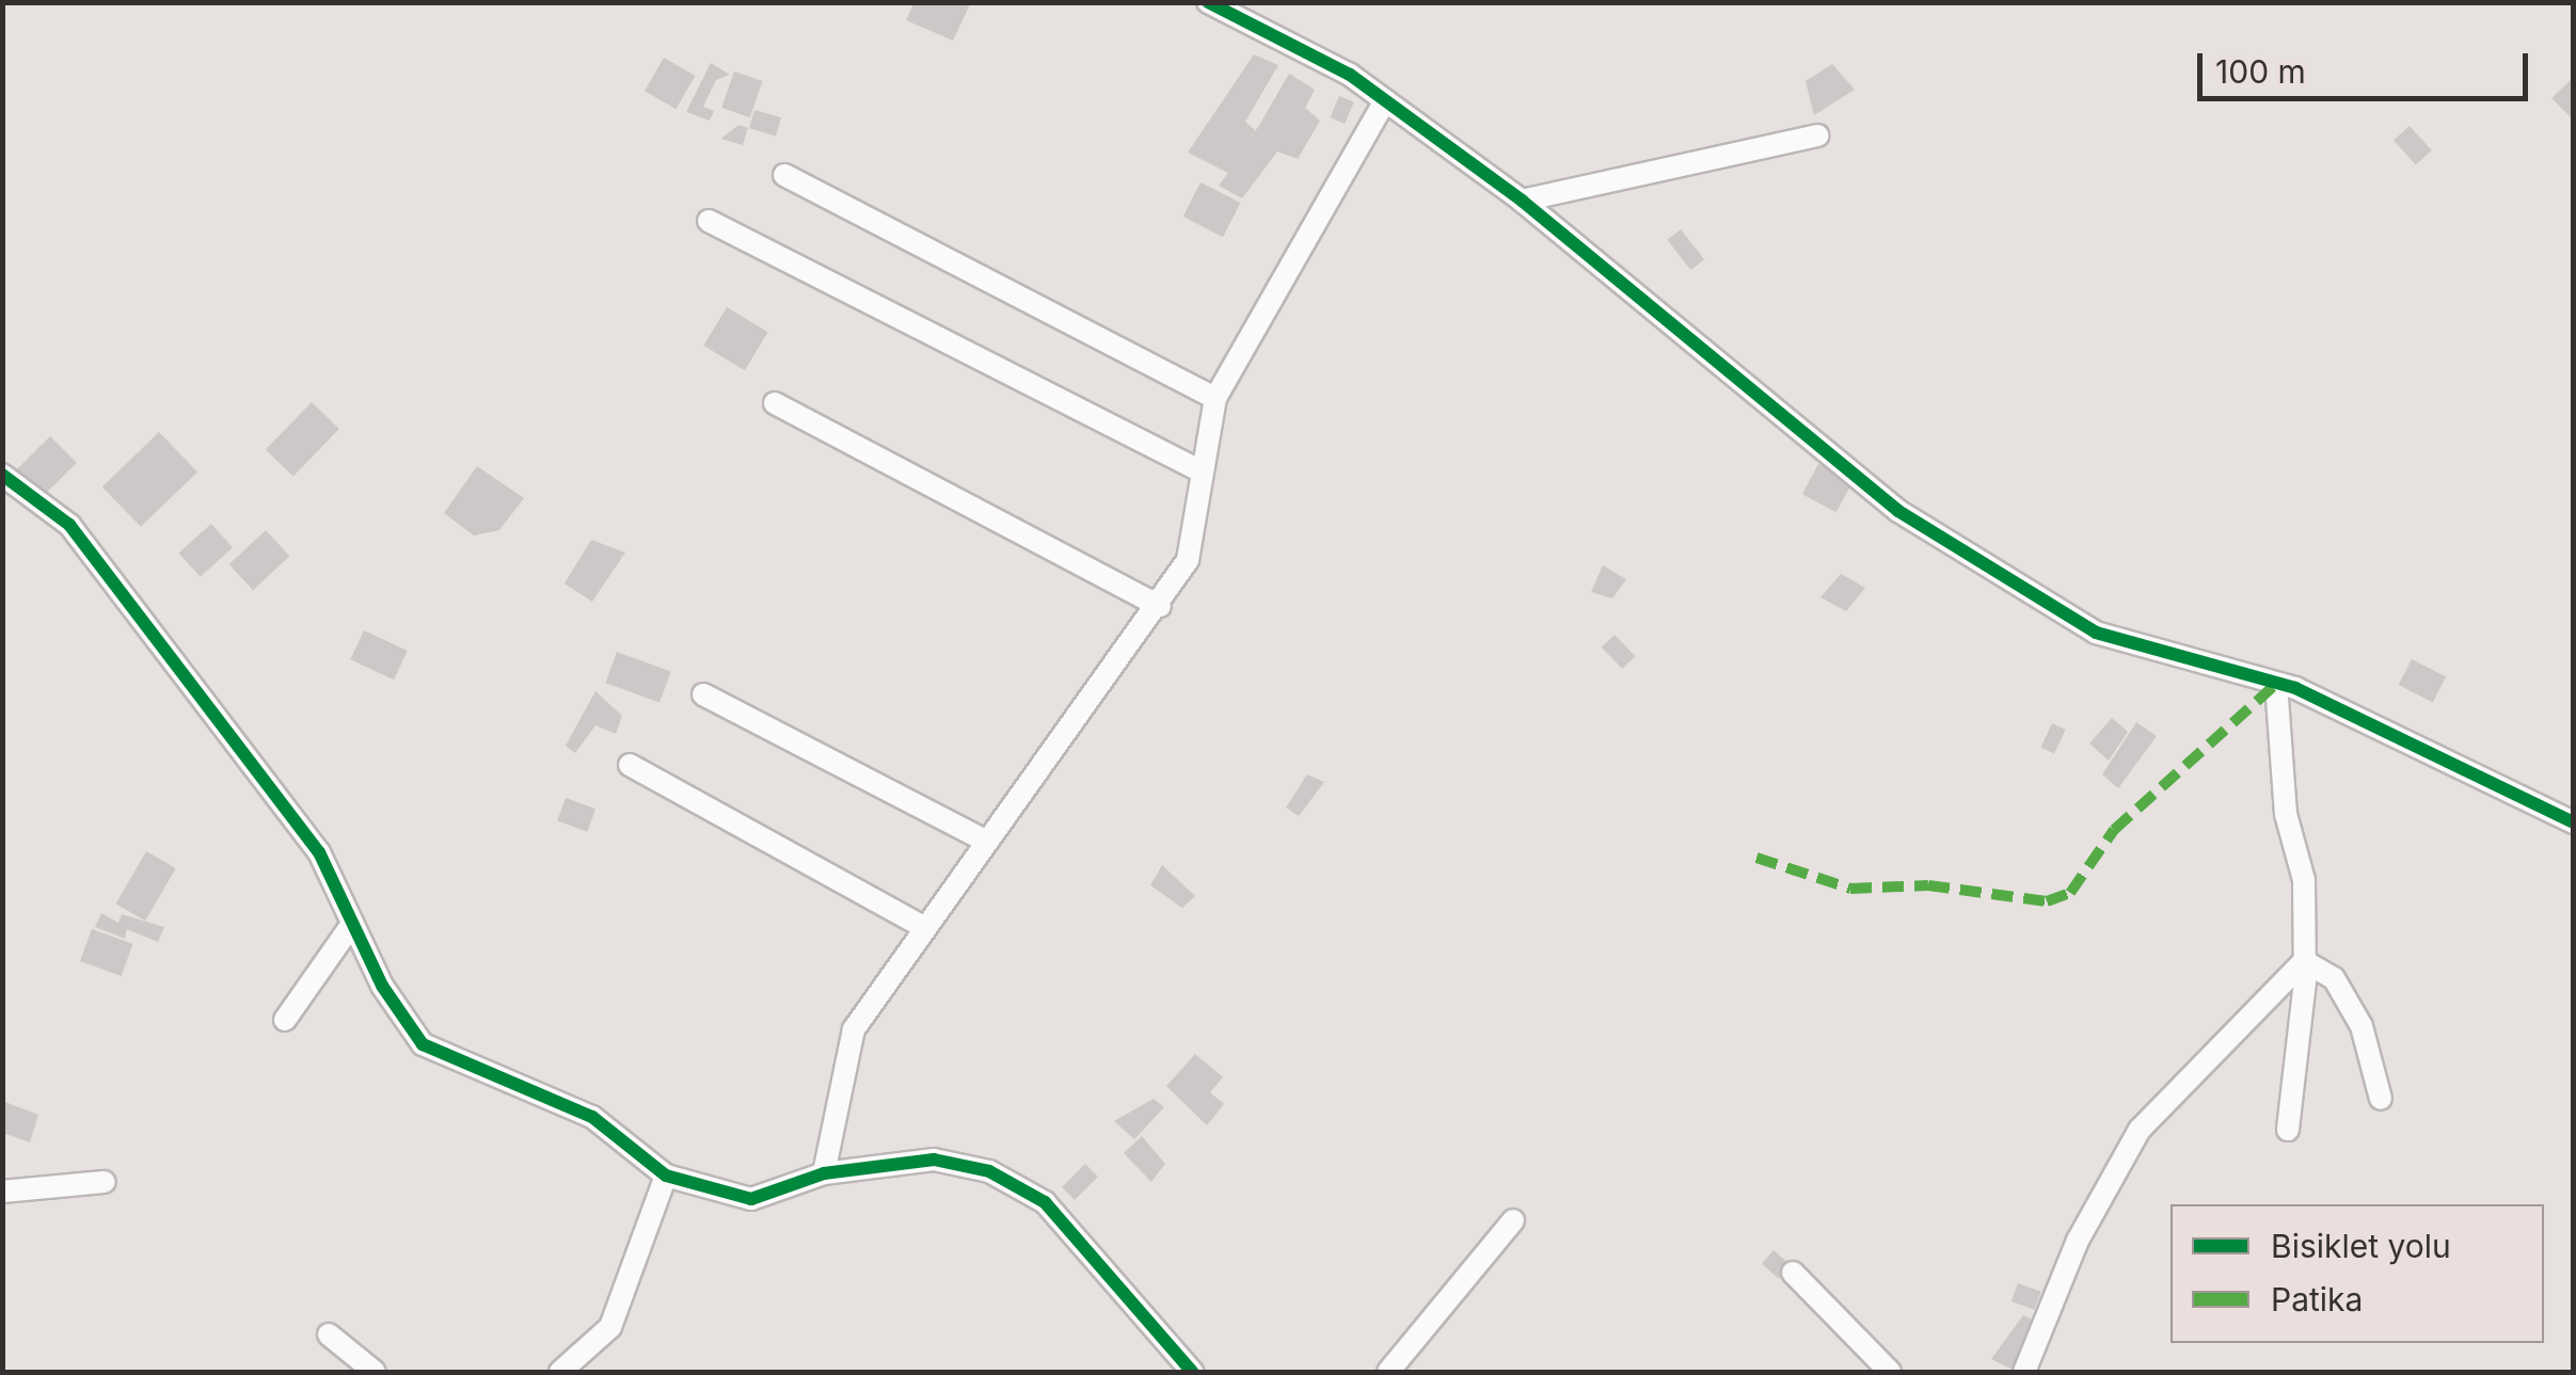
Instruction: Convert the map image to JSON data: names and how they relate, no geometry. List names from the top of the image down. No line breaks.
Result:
{"legend":["Bisiklet yolu","Patika"],"scale_bar":"100 m"}
